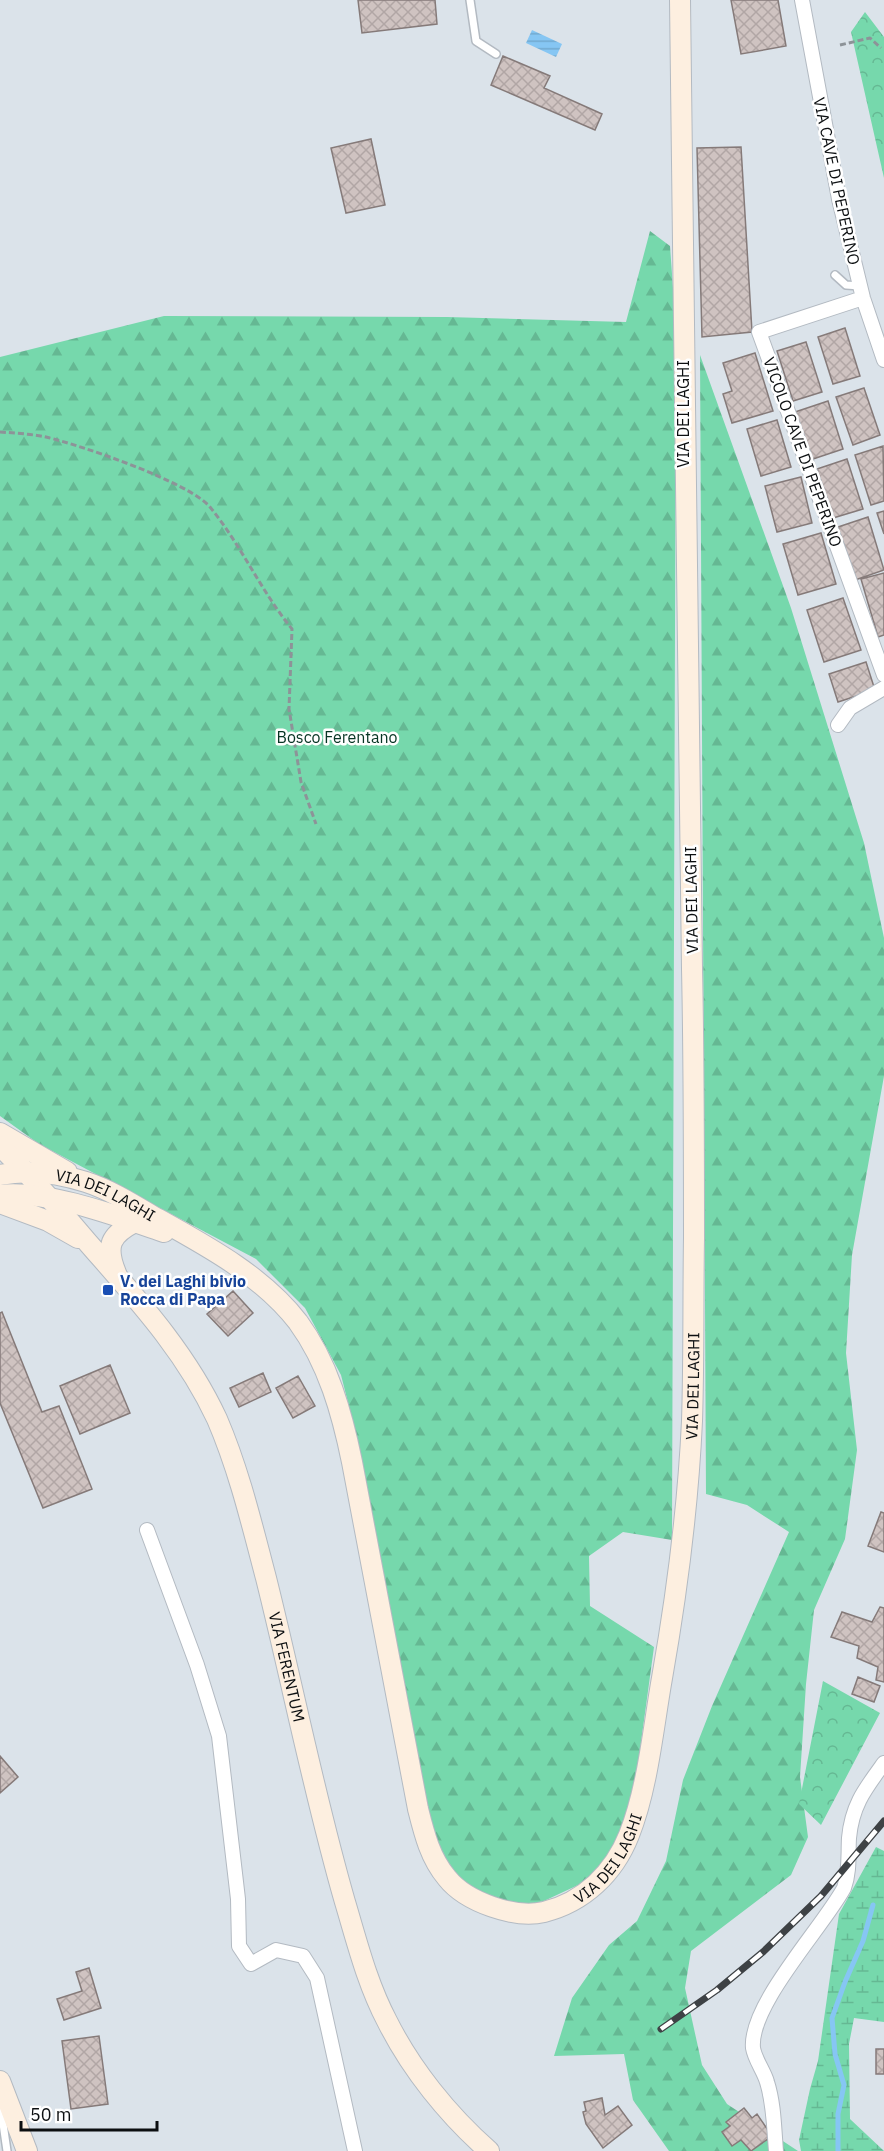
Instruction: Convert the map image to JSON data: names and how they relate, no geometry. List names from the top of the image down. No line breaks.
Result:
{"streets":{"main road":["VIA DEI LAGHI","VIA FERENTUM"],"street":["VIA CAVE DI PEPERINO","VICOLO CAVE DI PEPERINO"]},"crossings":[["VIA CAVE DI PEPERINO","VICOLO CAVE DI PEPERINO"],["VIA DEI LAGHI","VIA FERENTUM"]],"parks":["Bosco Ferentano"],"places":{"transit":["V. dei Laghi bivio Rocca di Papa"]},"scale_bar":"50 m"}
